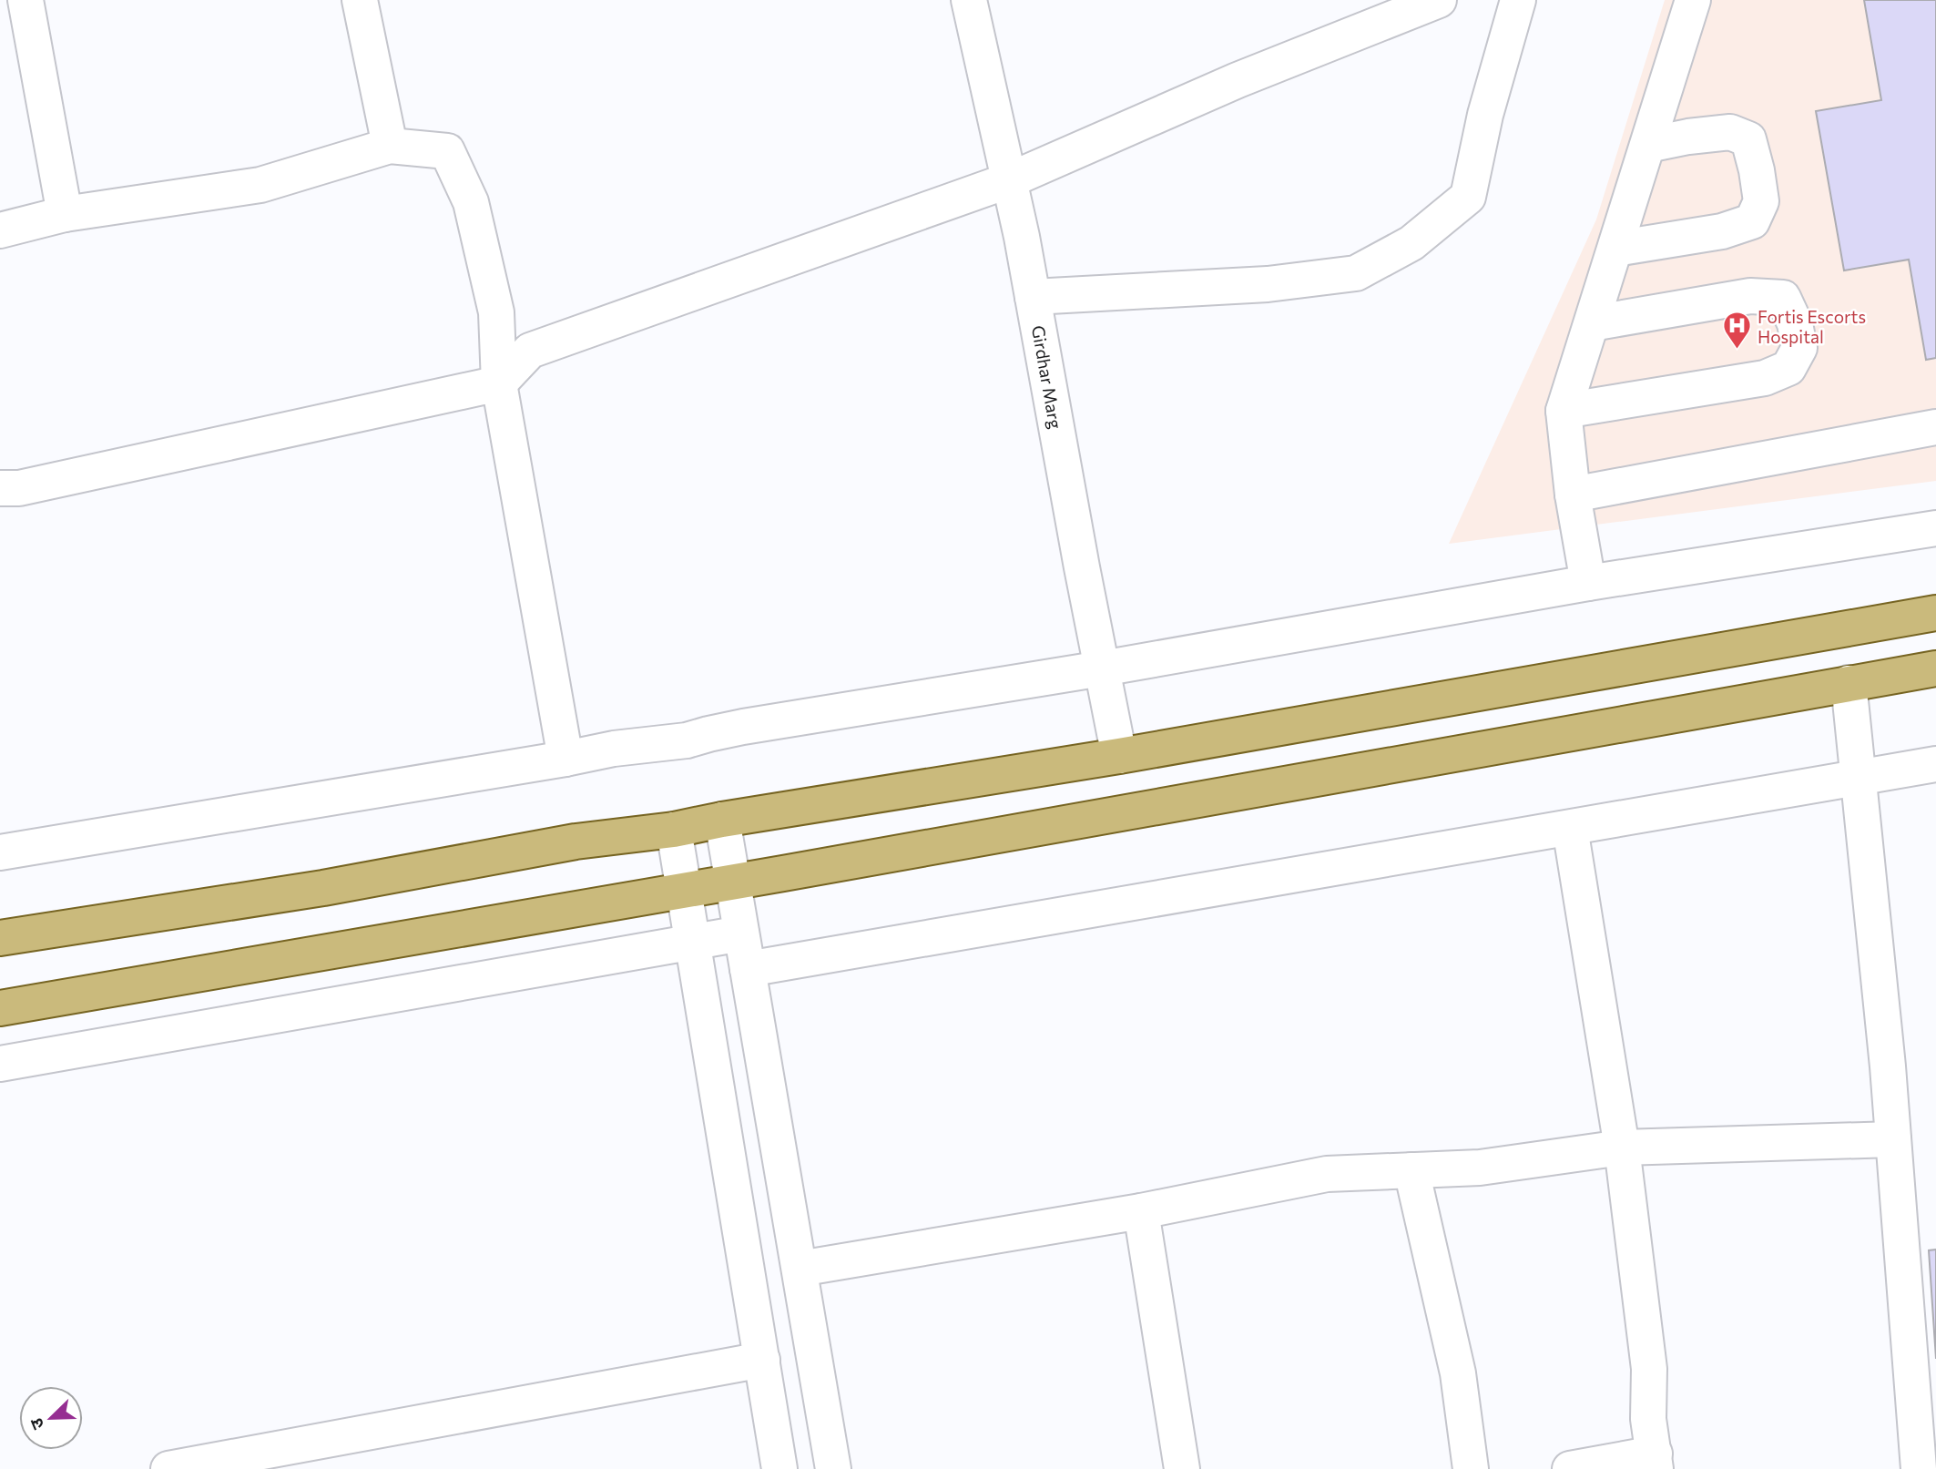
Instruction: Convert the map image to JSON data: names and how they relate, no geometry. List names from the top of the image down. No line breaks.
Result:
{"streets":{"street":["Girdhar Marg"]},"places":{"hospital":["Fortis Escorts Hospital"]},"north":"bottom left"}
